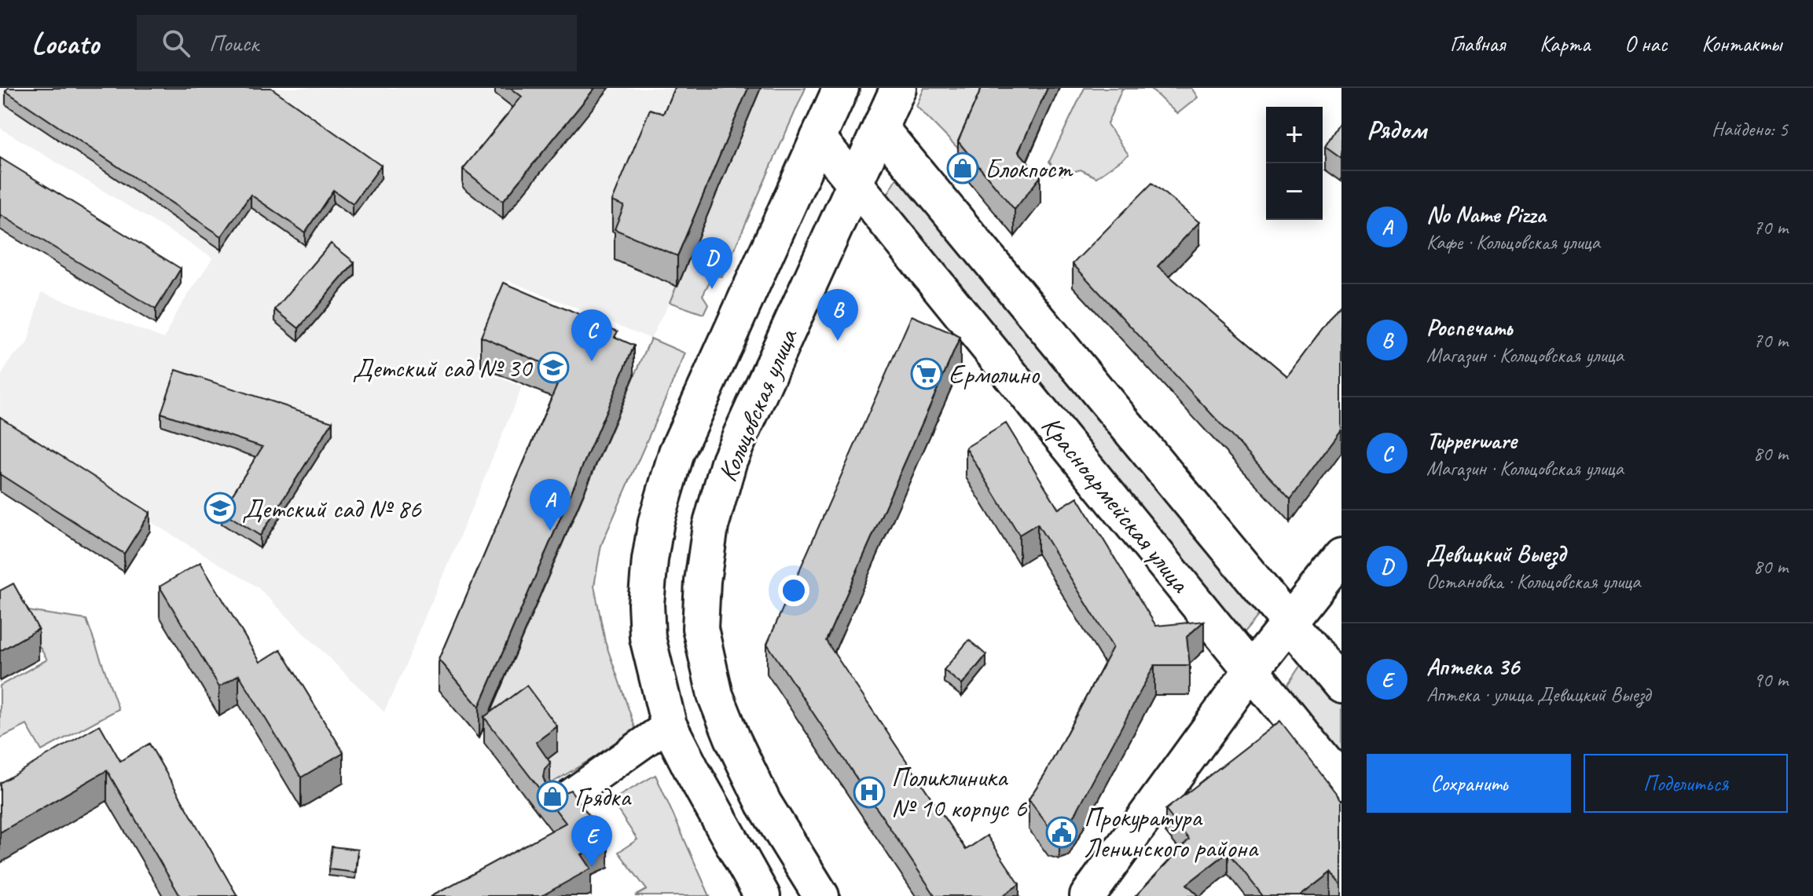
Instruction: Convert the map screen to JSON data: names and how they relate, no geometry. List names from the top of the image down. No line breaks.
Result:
{"streets":{"street":["Кольцовская улица","Красноармейская улица"]},"crossings":[["Кольцовская улица","Красноармейская улица"]],"places":{"shop":["Блокпост","Грядка"],"school or university":["Детский сад № 30","Детский сад № 86"],"supermarket":["Ермолино"],"hospital":["Поликлиника № 10 корпус 6"],"public building":["Прокуратура Ленинского района"]},"page":{"header":"Locato","search":"Поиск","nav":["Главная","Карта","О нас","Контакты"],"heading":["Рядом","Найдено: 5"],"map_buttons":["+","−"],"list":[{"mark":"A","name":"No Name Pizza","note":"Кафе · Кольцовская улица","value":"70 m"},{"mark":"B","name":"Роспечать","note":"Магазин · Кольцовская улица","value":"70 m"},{"mark":"C","name":"Tupperware","note":"Магазин · Кольцовская улица","value":"80 m"},{"mark":"D","name":"Девицкий Выезд","note":"Остановка · Кольцовская улица","value":"80 m"},{"mark":"E","name":"Аптека 36","note":"Аптека · улица Девицкий Выезд","value":"90 m"}],"pins":["D","B","C","A","E"],"buttons":["Сохранить","Поделиться"]}}
